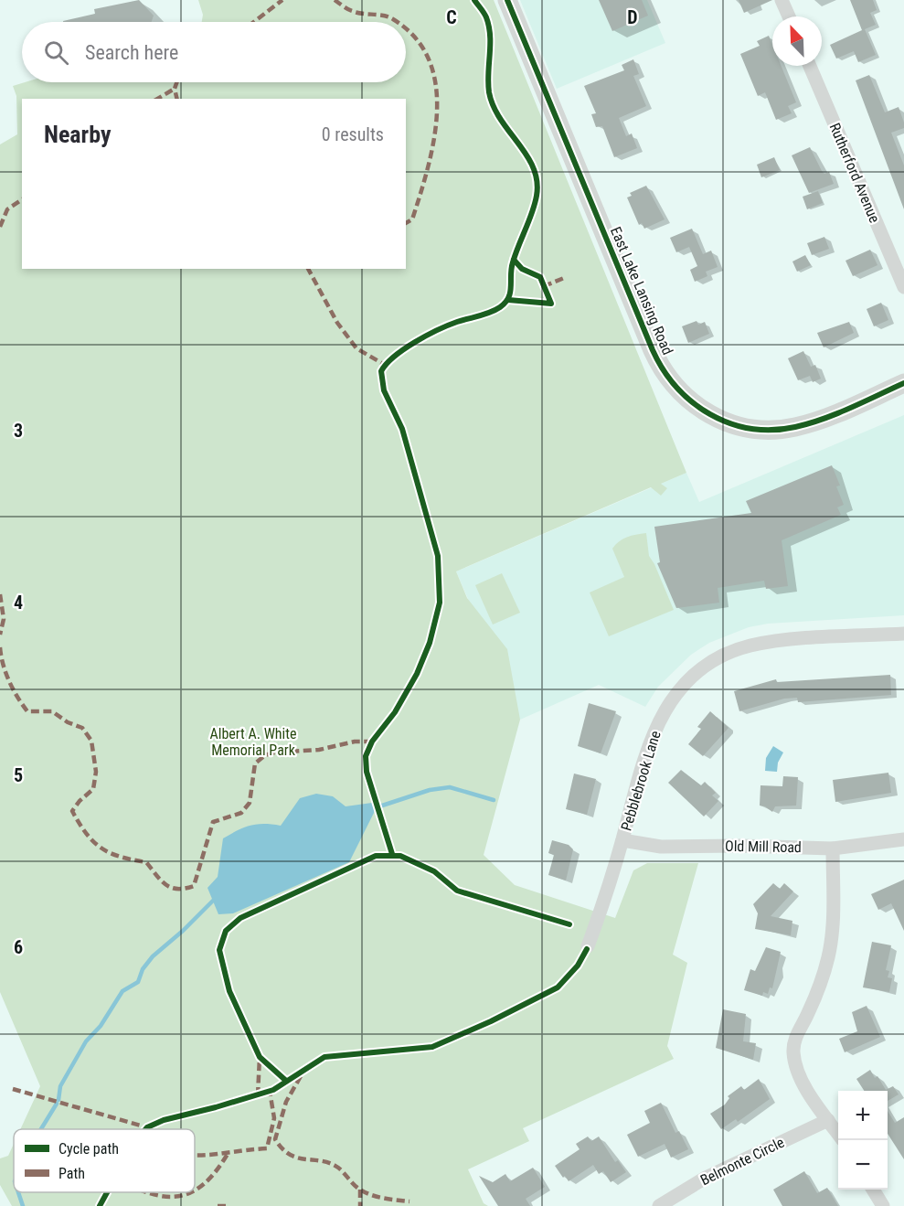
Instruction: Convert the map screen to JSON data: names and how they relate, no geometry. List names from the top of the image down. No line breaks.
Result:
{"streets":{"main road":["East Lake Lansing Road"],"street":["Rutherford Avenue","Pebblebrook Lane","Old Mill Road","Belmonte Circle"]},"crossings":[["Pebblebrook Lane","Old Mill Road"]],"parks":["Albert A. White Memorial Park"],"legend":["Cycle path","Path"],"north":"top left","page":{"search":"Search here","heading":["Nearby","0 results"],"map_buttons":["+","−"]},"grid":{"columns":["C","D"],"rows":["3","4","5","6"]}}
